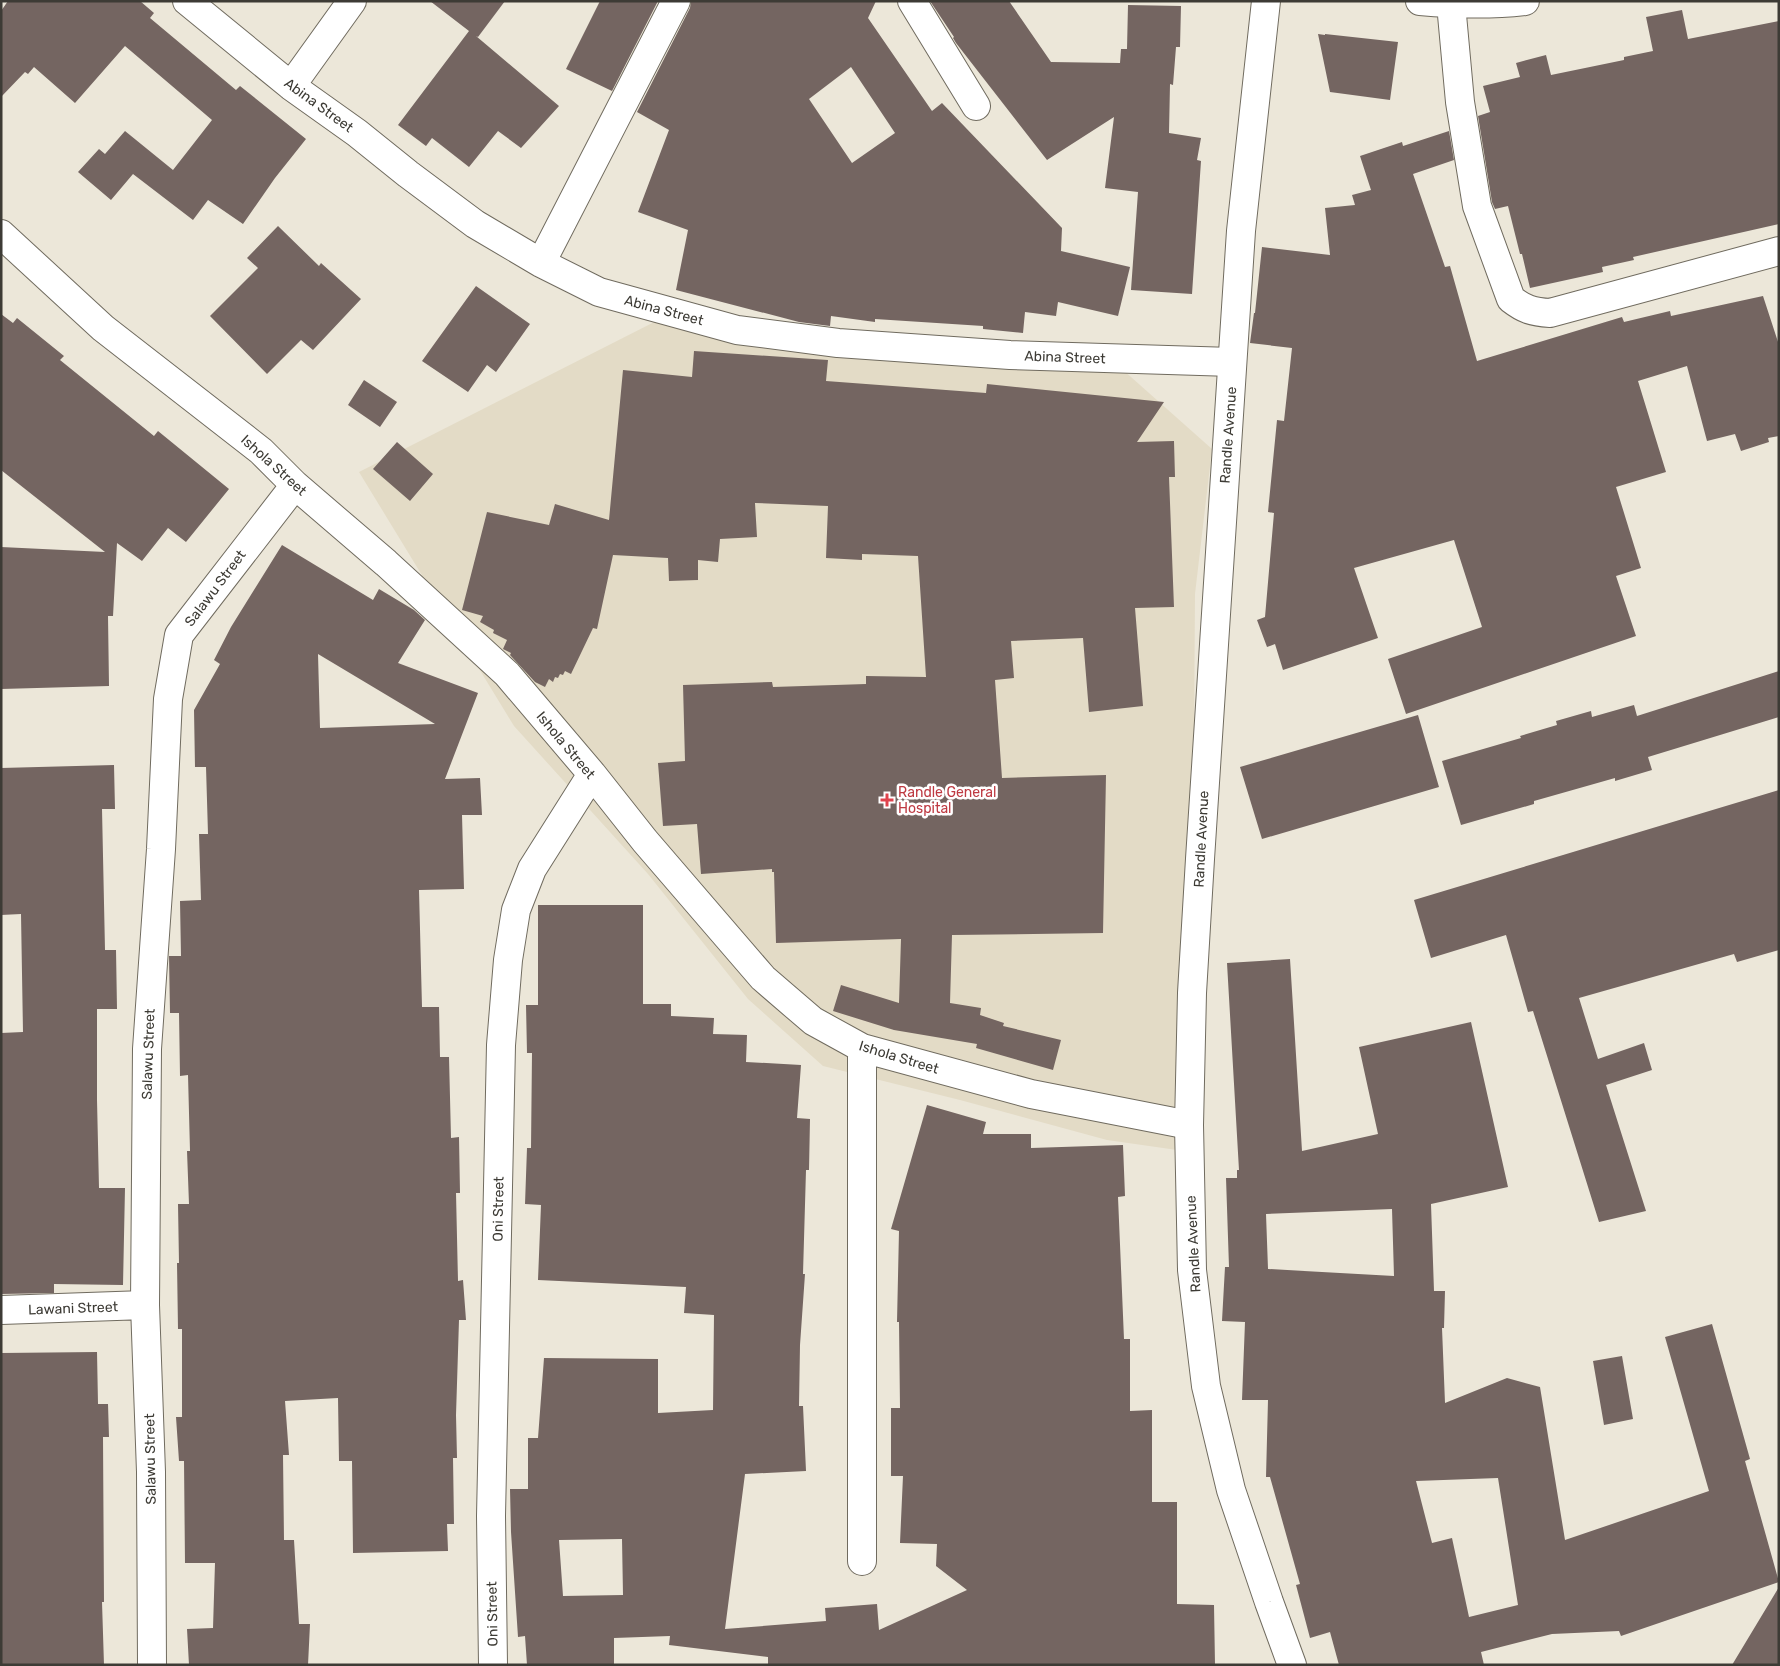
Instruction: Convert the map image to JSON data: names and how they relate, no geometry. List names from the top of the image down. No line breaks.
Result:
{"streets":{"street":["Abina Street","Randle Avenue","Ishola Street","Salawu Street","Oni Street","Lawani Street"]},"crossings":[["Abina Street","Randle Avenue"],["Randle Avenue","Ishola Street"],["Ishola Street","Salawu Street"],["Ishola Street","Oni Street"],["Salawu Street","Lawani Street"]],"places":{"health":["Randle General Hospital"]}}
